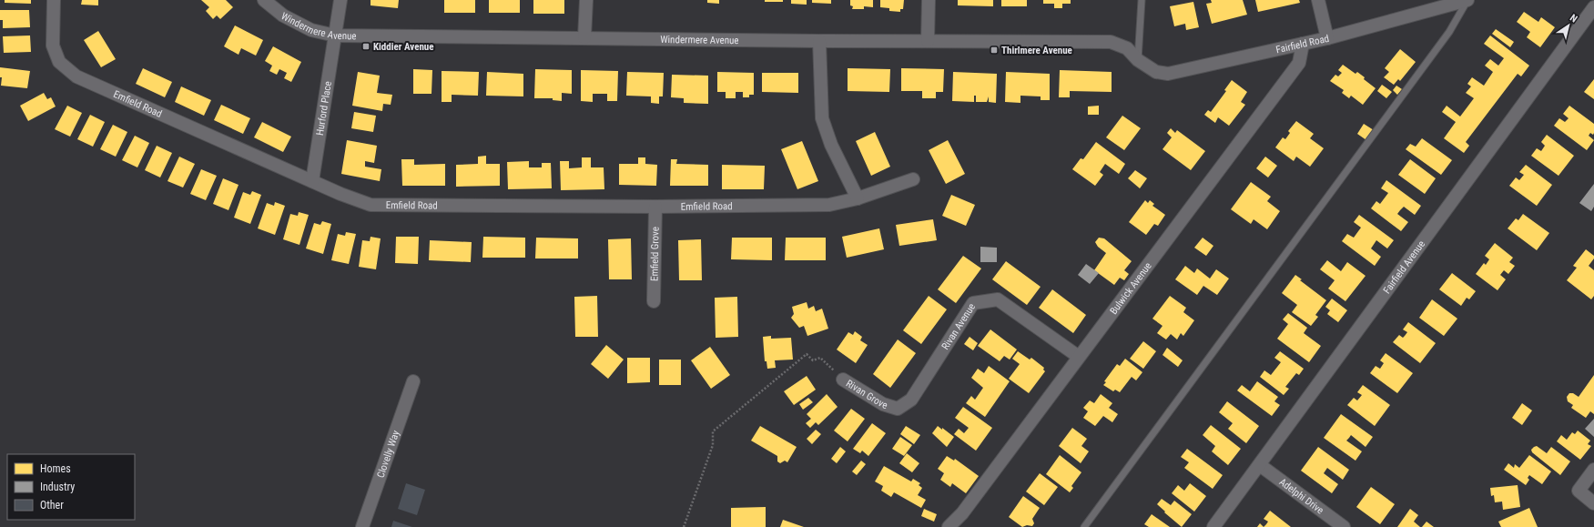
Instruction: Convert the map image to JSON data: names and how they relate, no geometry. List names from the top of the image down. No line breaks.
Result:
{"streets":{"street":["Windermere Avenue","Fairfield Road","Emfield Road","Hurford Place","Emfield Grove","Fairfield Avenue","Bulwick Avenue","Rivan Avenue","Rivan Grove","Clovelly Way","Adelphi Drive"]},"crossings":[["Windermere Avenue","Fairfield Road"],["Windermere Avenue","Hurford Place"],["Fairfield Road","Bulwick Avenue"],["Emfield Road","Hurford Place"],["Emfield Road","Emfield Grove"],["Fairfield Avenue","Adelphi Drive"],["Bulwick Avenue","Rivan Avenue"],["Rivan Avenue","Rivan Grove"]],"places":{"transit":["Kiddier Avenue","Thirlmere Avenue"]},"legend":["Homes","Industry","Other"],"north":"top right"}
